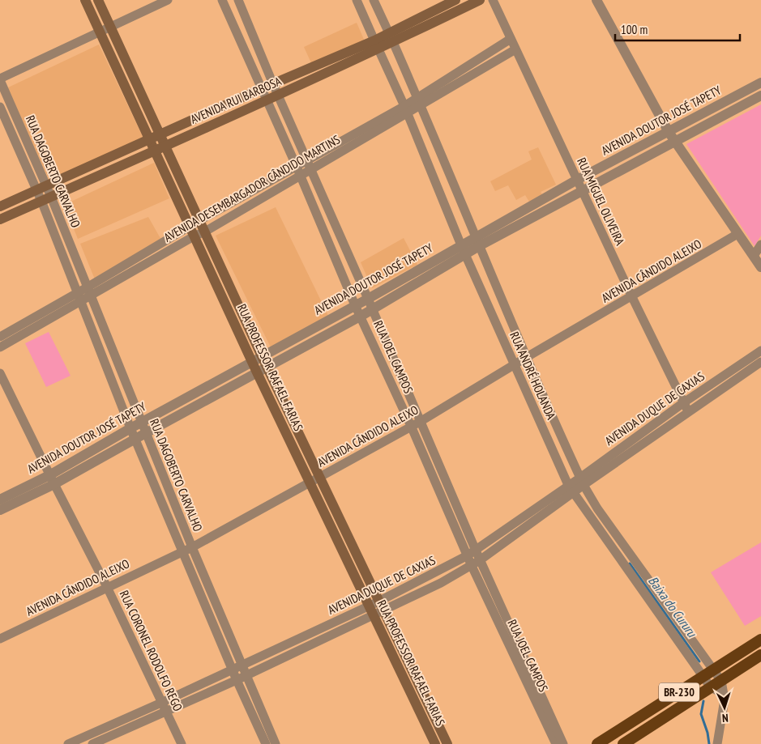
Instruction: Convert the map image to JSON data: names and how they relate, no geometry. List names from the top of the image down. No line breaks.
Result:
{"streets":{"highway":["BR-230"],"main road":["AVENIDA RUI BARBOSA","RUA PROFESSOR RAFAEL FARIAS"],"street":["AVENIDA DOUTOR JOSÉ TAPETY","RUA DAGOBERTO CARVALHO","AVENIDA DESEMBARGADOR CÂNDIDO MARTINS","RUA MIGUEL OLIVEIRA","AVENIDA CÂNDIDO ALEIXO","RUA JOEL CAMPOS","RUA ANDRÉ HOLANDA","AVENIDA DUQUE DE CAXIAS","RUA CORONEL RODOLFO REGO"]},"crossings":[["AVENIDA RUI BARBOSA","RUA DAGOBERTO CARVALHO"],["AVENIDA RUI BARBOSA","RUA JOEL CAMPOS"],["AVENIDA RUI BARBOSA","RUA PROFESSOR RAFAEL FARIAS"],["AVENIDA RUI BARBOSA","RUA ANDRÉ HOLANDA"],["AVENIDA DOUTOR JOSÉ TAPETY","RUA DAGOBERTO CARVALHO"],["AVENIDA DOUTOR JOSÉ TAPETY","RUA MIGUEL OLIVEIRA"],["AVENIDA DOUTOR JOSÉ TAPETY","RUA JOEL CAMPOS"],["AVENIDA DOUTOR JOSÉ TAPETY","RUA PROFESSOR RAFAEL FARIAS"],["AVENIDA DOUTOR JOSÉ TAPETY","RUA ANDRÉ HOLANDA"],["AVENIDA DOUTOR JOSÉ TAPETY","RUA CORONEL RODOLFO REGO"],["RUA DAGOBERTO CARVALHO","AVENIDA DESEMBARGADOR CÂNDIDO MARTINS"],["RUA DAGOBERTO CARVALHO","AVENIDA CÂNDIDO ALEIXO"],["RUA DAGOBERTO CARVALHO","AVENIDA DUQUE DE CAXIAS"],["AVENIDA DESEMBARGADOR CÂNDIDO MARTINS","RUA MIGUEL OLIVEIRA"],["AVENIDA DESEMBARGADOR CÂNDIDO MARTINS","RUA JOEL CAMPOS"],["AVENIDA DESEMBARGADOR CÂNDIDO MARTINS","RUA PROFESSOR RAFAEL FARIAS"],["AVENIDA DESEMBARGADOR CÂNDIDO MARTINS","RUA ANDRÉ HOLANDA"],["RUA MIGUEL OLIVEIRA","AVENIDA CÂNDIDO ALEIXO"],["RUA MIGUEL OLIVEIRA","AVENIDA DUQUE DE CAXIAS"],["AVENIDA CÂNDIDO ALEIXO","RUA JOEL CAMPOS"],["AVENIDA CÂNDIDO ALEIXO","RUA PROFESSOR RAFAEL FARIAS"],["AVENIDA CÂNDIDO ALEIXO","RUA ANDRÉ HOLANDA"],["AVENIDA CÂNDIDO ALEIXO","RUA CORONEL RODOLFO REGO"],["RUA JOEL CAMPOS","AVENIDA DUQUE DE CAXIAS"],["RUA PROFESSOR RAFAEL FARIAS","AVENIDA DUQUE DE CAXIAS"],["RUA ANDRÉ HOLANDA","AVENIDA DUQUE DE CAXIAS"],["RUA ANDRÉ HOLANDA","BR-230"],["AVENIDA DUQUE DE CAXIAS","RUA CORONEL RODOLFO REGO"]],"water":["Baixa do Cururu"],"scale_bar":"100 m","north":"bottom"}
